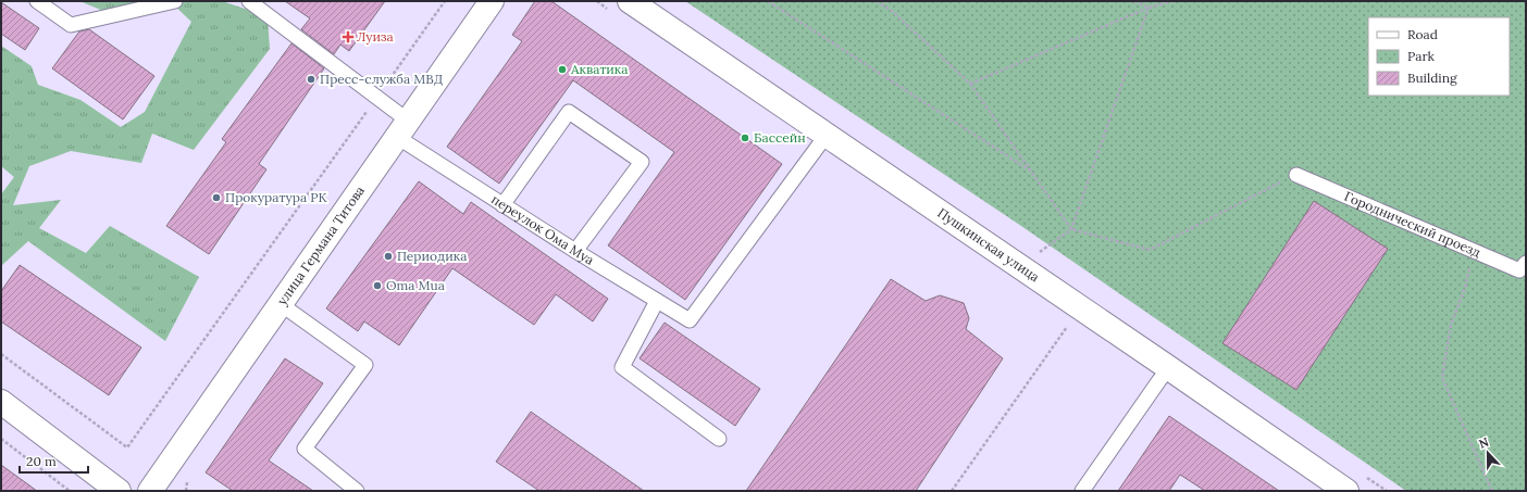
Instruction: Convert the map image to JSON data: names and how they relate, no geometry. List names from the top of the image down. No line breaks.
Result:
{"streets":{"street":["Пушкинская улица","улица Германа Титова"],"lane":["Городнический проезд","переулок Ома Муа"]},"crossings":[["переулок Ома Муа","Пушкинская улица"],["переулок Ома Муа","улица Германа Титова"]],"places":{"health":["Луиза"],"other":["Акватика","Пресс-служба МВД","Бассейн","Прокуратура РК","Периодика","Oma Mua"]},"legend":["Road","Park","Building"],"scale_bar":"20 m","north":"top"}
